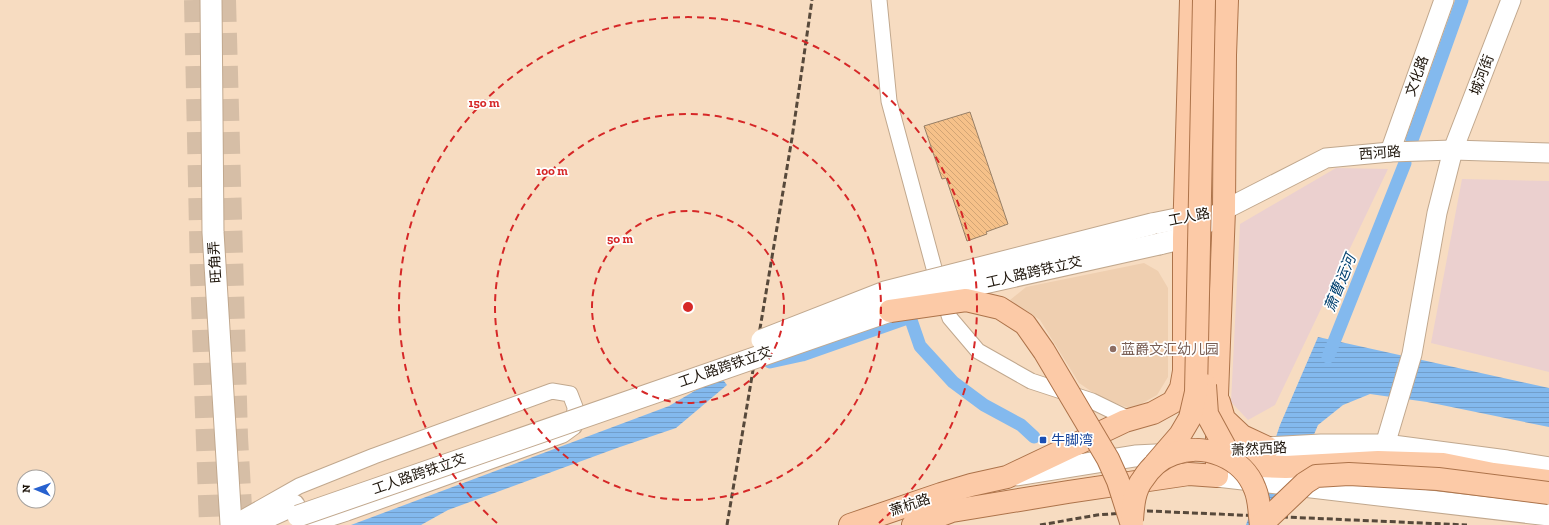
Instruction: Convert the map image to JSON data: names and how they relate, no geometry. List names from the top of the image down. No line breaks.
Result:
{"streets":{"main road":["工人路","旺角弄","工人路跨铁立交","萧然西路","萧杭路"],"street":["城河街","文化路","西河路"]},"crossings":[["城河街","西河路"],["城河街","萧然西路"],["文化路","西河路"],["西河路","工人路"],["工人路","工人路跨铁立交"],["萧然西路","萧杭路"]],"water":["萧曹运河"],"places":{"other":["蓝爵文汇幼儿园"],"transit":["牛脚湾"]},"north":"left","rings":["150 m","100 m","50 m"]}
